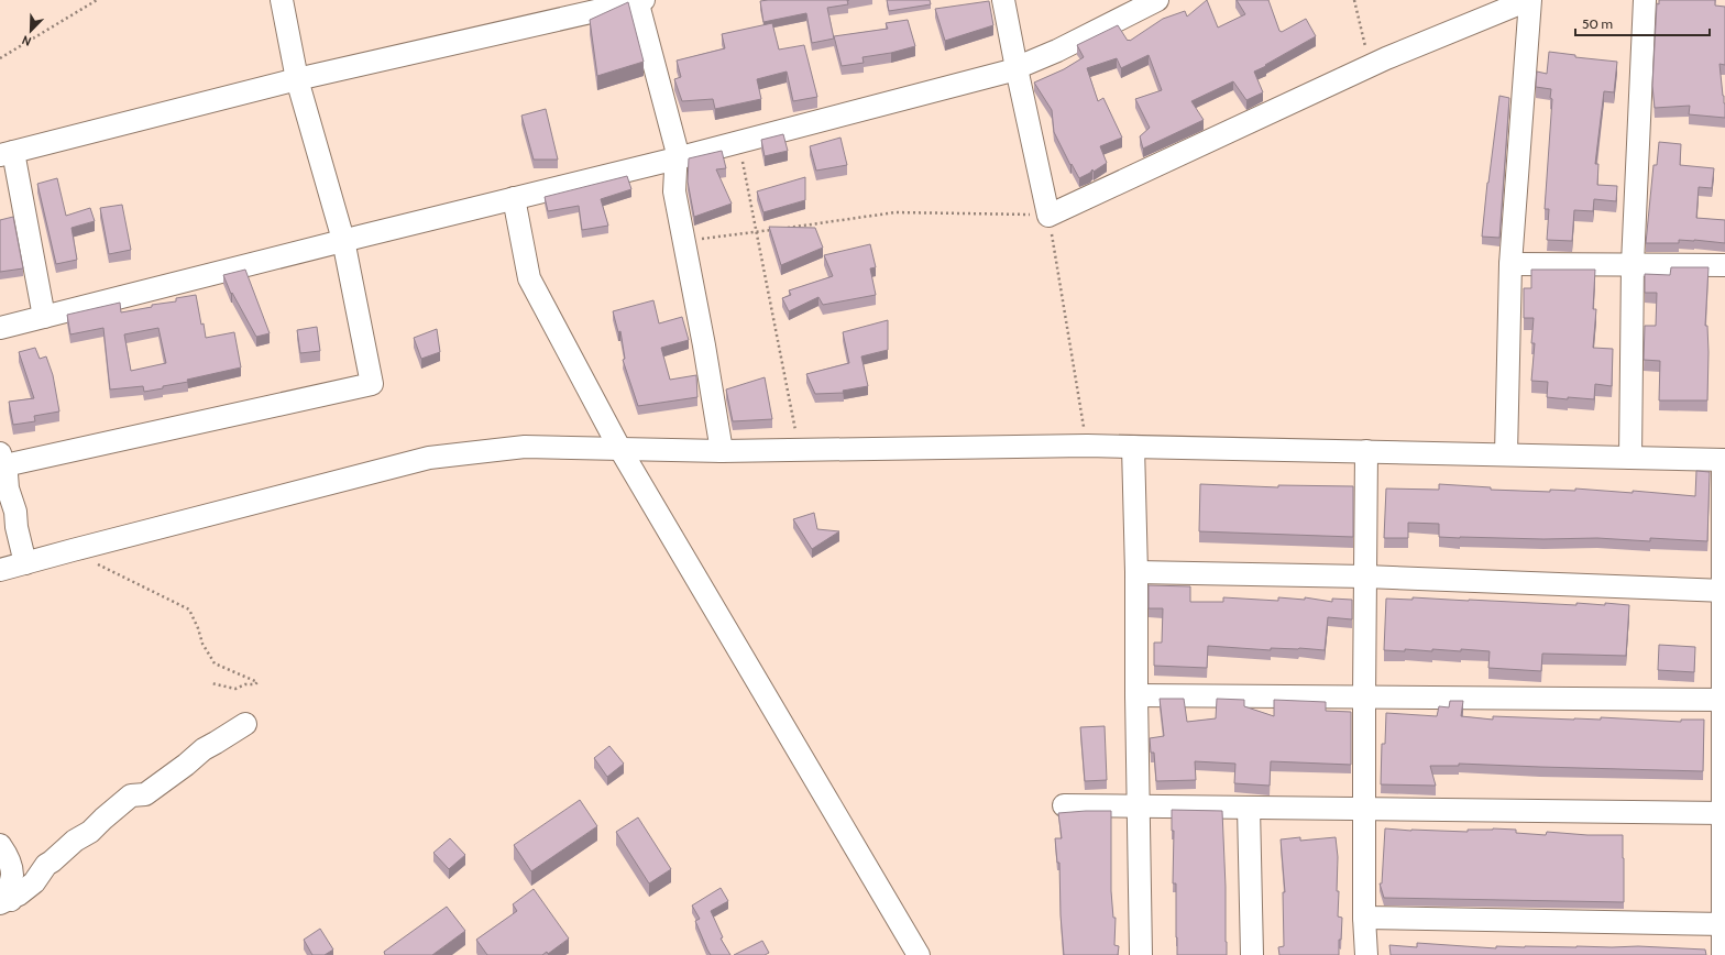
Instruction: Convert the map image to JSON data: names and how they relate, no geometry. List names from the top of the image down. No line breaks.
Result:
{"scale_bar":"50 m","north":"bottom left"}
